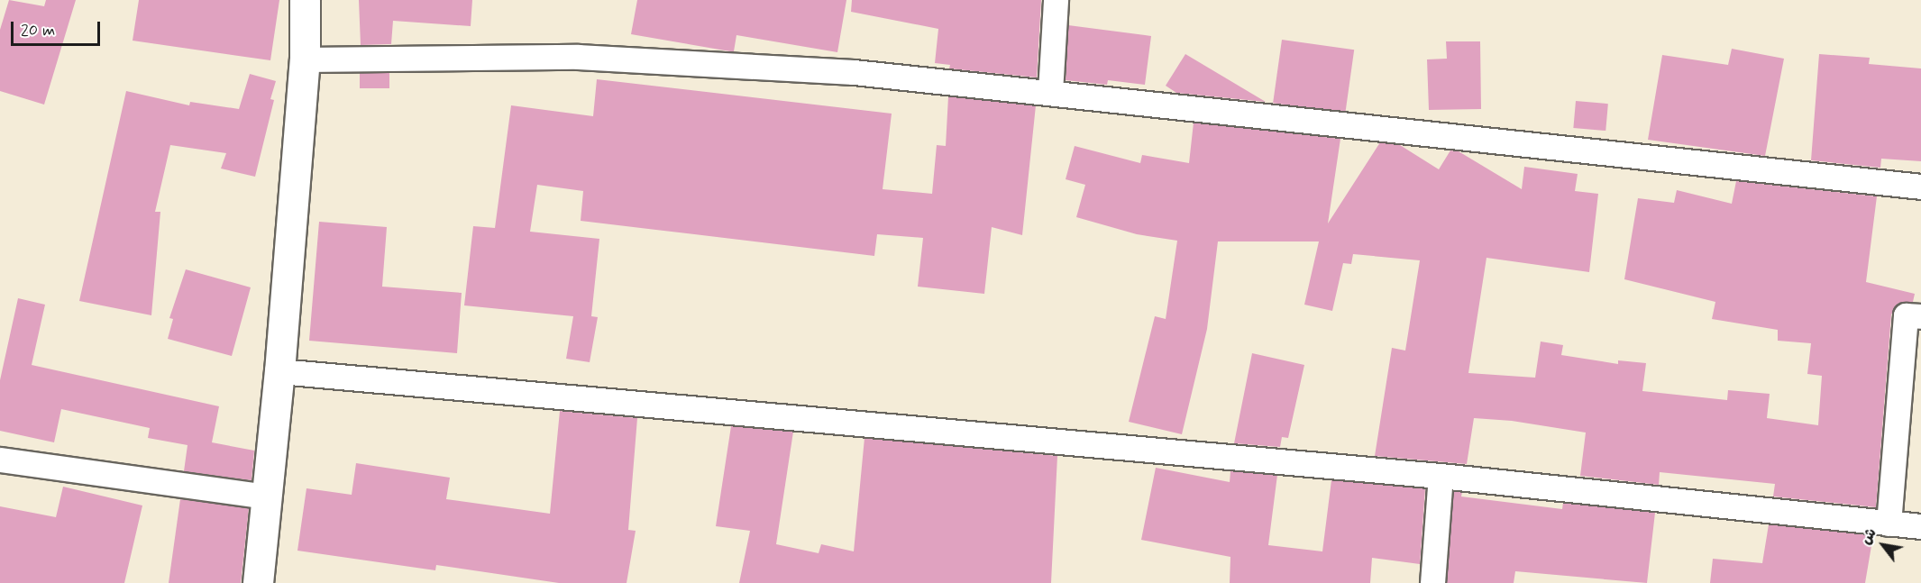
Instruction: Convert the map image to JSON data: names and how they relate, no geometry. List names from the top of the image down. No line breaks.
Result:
{"scale_bar":"20 m","north":"top left"}
